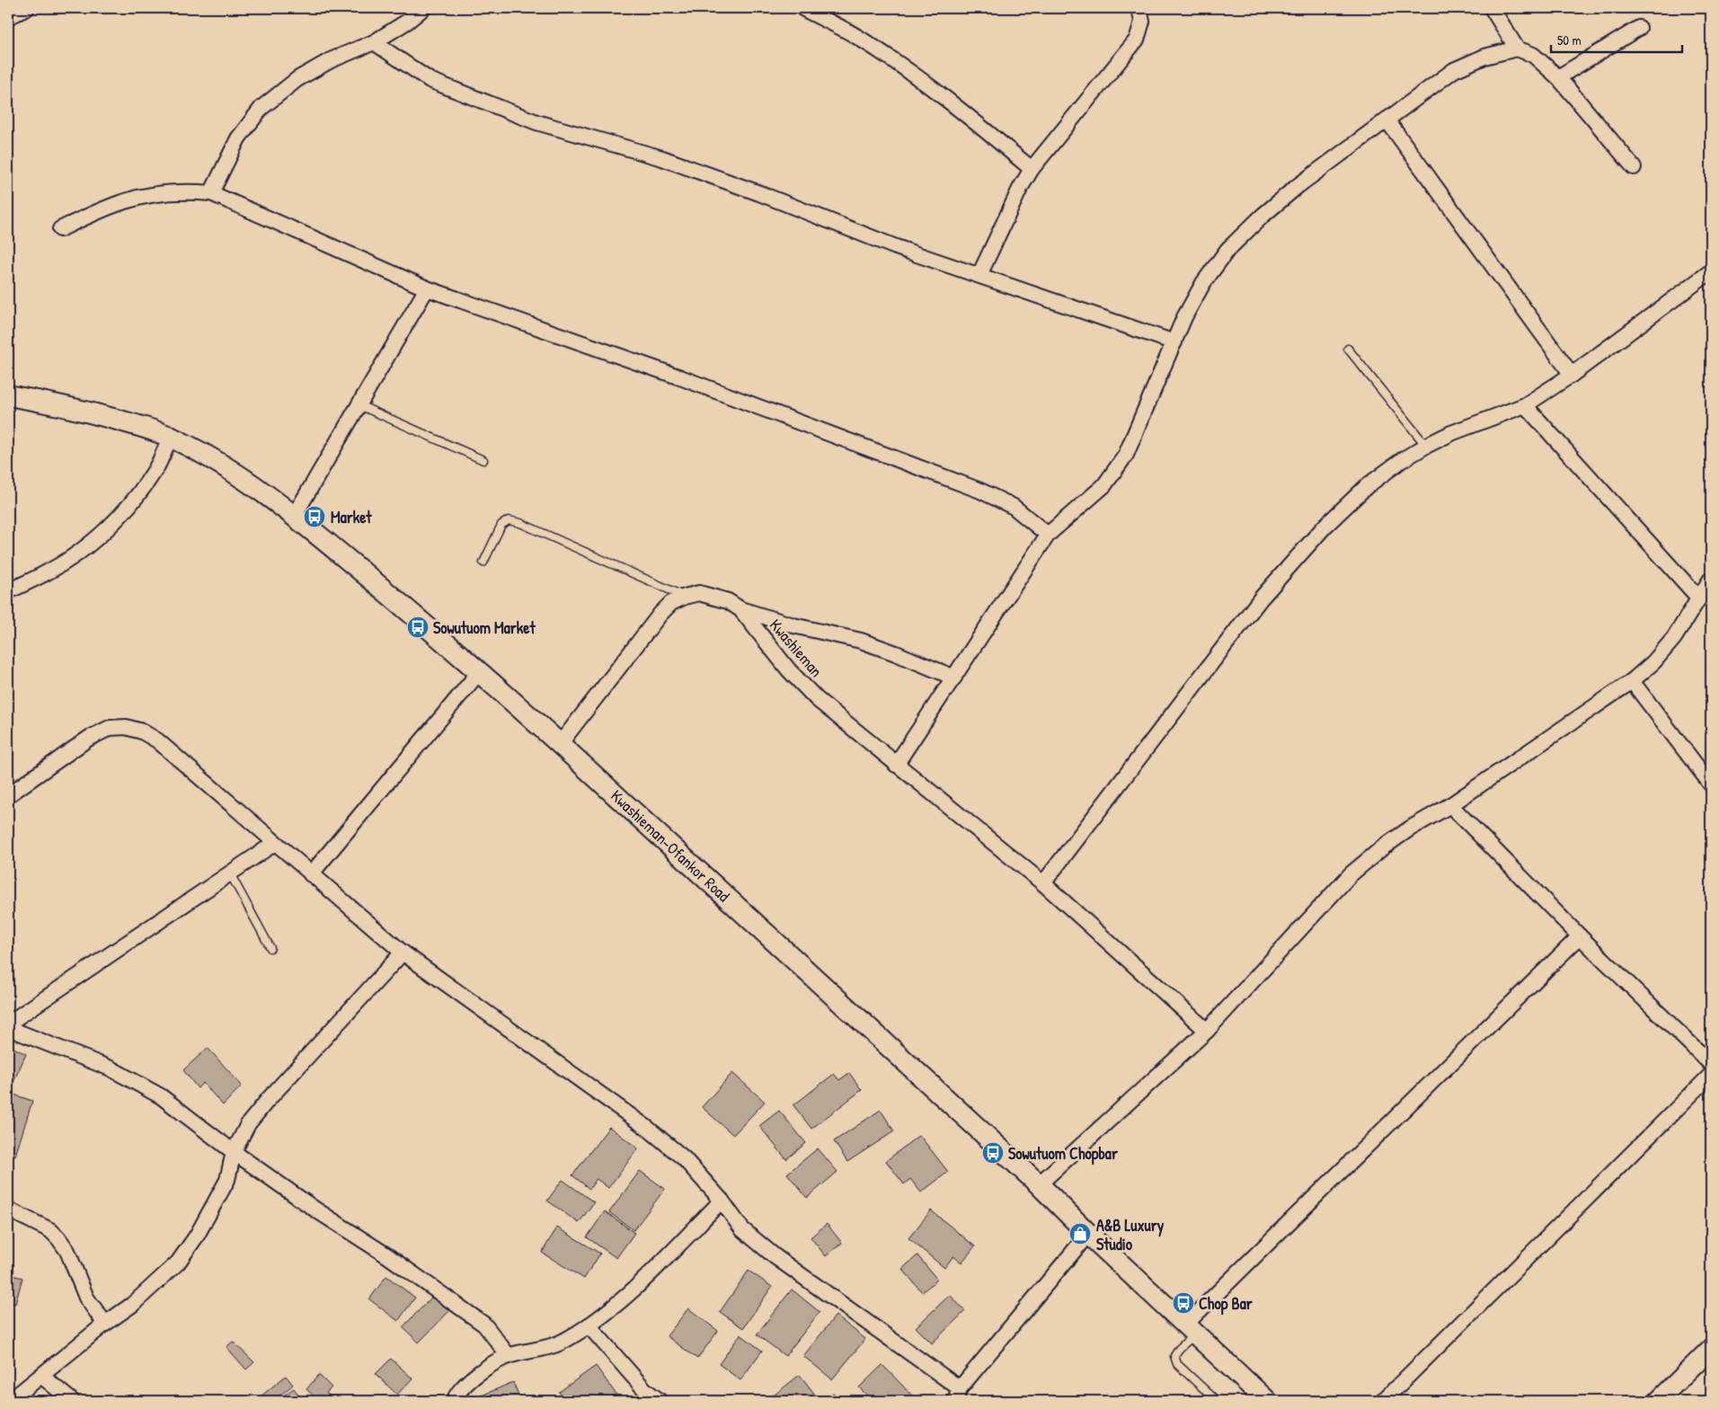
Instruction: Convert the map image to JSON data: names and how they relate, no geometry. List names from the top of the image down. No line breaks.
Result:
{"streets":{"main road":["Kwashieman-Ofankor Road"],"street":["Kwashieman"]},"crossings":[["Kwashieman","Kwashieman-Ofankor Road"]],"places":{"bus stop":["Market","Sowutuom Market","Sowutuom Chopbar","Chop Bar"],"shop":["A&B Luxury Studio"]},"scale_bar":"50 m"}
